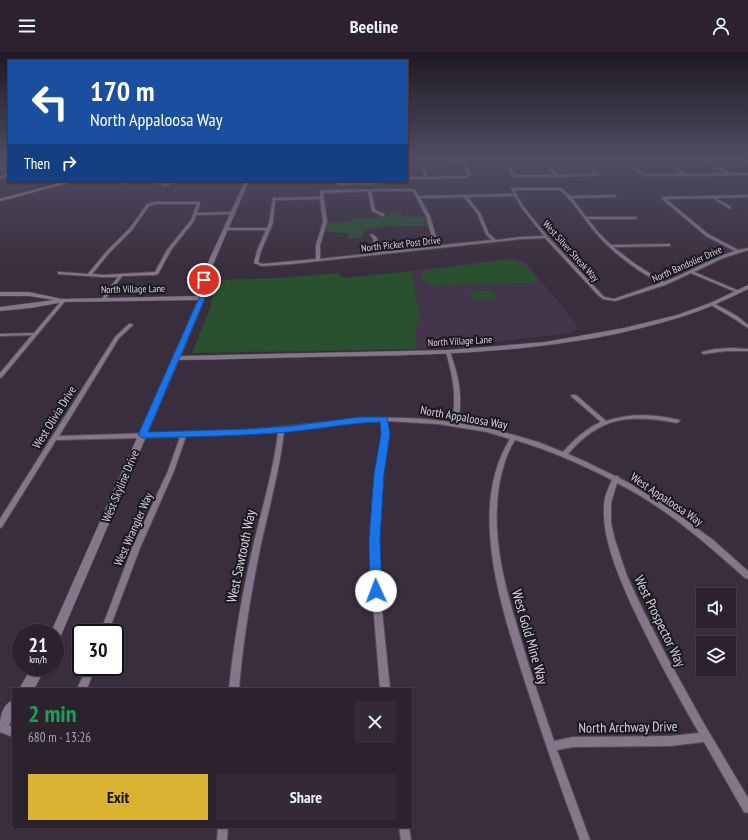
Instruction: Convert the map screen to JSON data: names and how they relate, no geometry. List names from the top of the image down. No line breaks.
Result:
{"streets":{"street":["North Picket Post Drive","West Silver Streak Way","North Bandolier Drive","North Village Lane","West Olivia Drive","North Appaloosa Way","West Skyline Drive","West Appaloosa Way","West Wrangler Way","West Sawtooth Way","West Prospector Way","West Gold Mine Way","North Archway Drive"]},"crossings":[["North Picket Post Drive","West Silver Streak Way"],["West Silver Streak Way","North Bandolier Drive"],["North Village Lane","West Skyline Drive"],["West Olivia Drive","North Appaloosa Way"],["North Appaloosa Way","West Skyline Drive"],["North Appaloosa Way","West Appaloosa Way"],["North Appaloosa Way","West Wrangler Way"],["North Appaloosa Way","West Sawtooth Way"],["North Appaloosa Way","West Gold Mine Way"],["West Appaloosa Way","West Prospector Way"],["West Prospector Way","North Archway Drive"],["West Gold Mine Way","North Archway Drive"]],"page":{"header":"Beeline","turn":["170 m","North Appaloosa Way"],"then":"Then","speed":"21 km/h","limit":"30","heading":["2 min","680 m · 13:26"],"buttons":["Exit","Share"]}}
